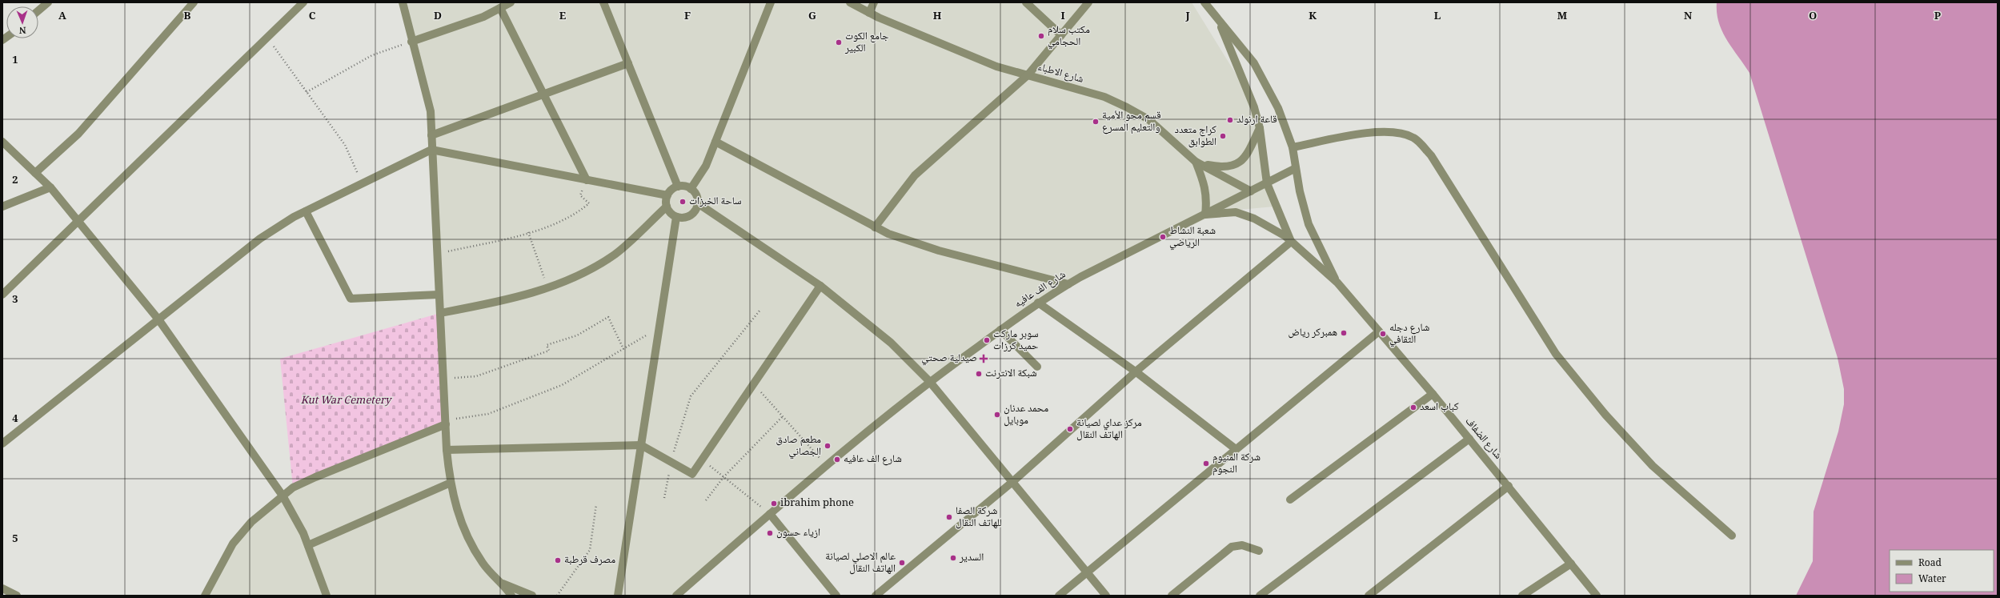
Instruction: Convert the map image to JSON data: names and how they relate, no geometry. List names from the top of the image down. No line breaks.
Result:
{"streets":{"street":["شارع الاطباء","شارع الف عافيه","شارع الضفاف"]},"crossings":[["شارع الاطباء","شارع الف عافيه"]],"parks":["Kut War Cemetery"],"places":{"other":["مكتب سلام الحجامي","جامع الكوت الكبير","قاعة ارنولد","قسم محو الأمية والتعليم المسرع","كراج متعدد الطوابق","ساحة الخبزات","شعبة النشاط الرياضي","همبركر رياض","شارع دجله الثقافي","سوبر ماركت حميد كرزات","شبكة الانترنت","كباب اسعد","محمد عدنان موبايل","مركز عداي لصيانة الهاتف النقال","مطعم صادق الجصاني","شارع الف عافيه","شركة المنيوم النجوم","ibrahim phone","شركة الصفا للهاتف النقال","ازياء حسون","السدير","مصرف قرطبة","عالم الاصلي لصيانة الهاتف النقال"],"health":["صيدلية صحتي"]},"legend":["Road","Water"],"north":"bottom","grid":{"columns":["A","B","C","D","E","F","G","H","I","J","K","L","M","N","O","P"],"rows":["1","2","3","4","5"]}}
